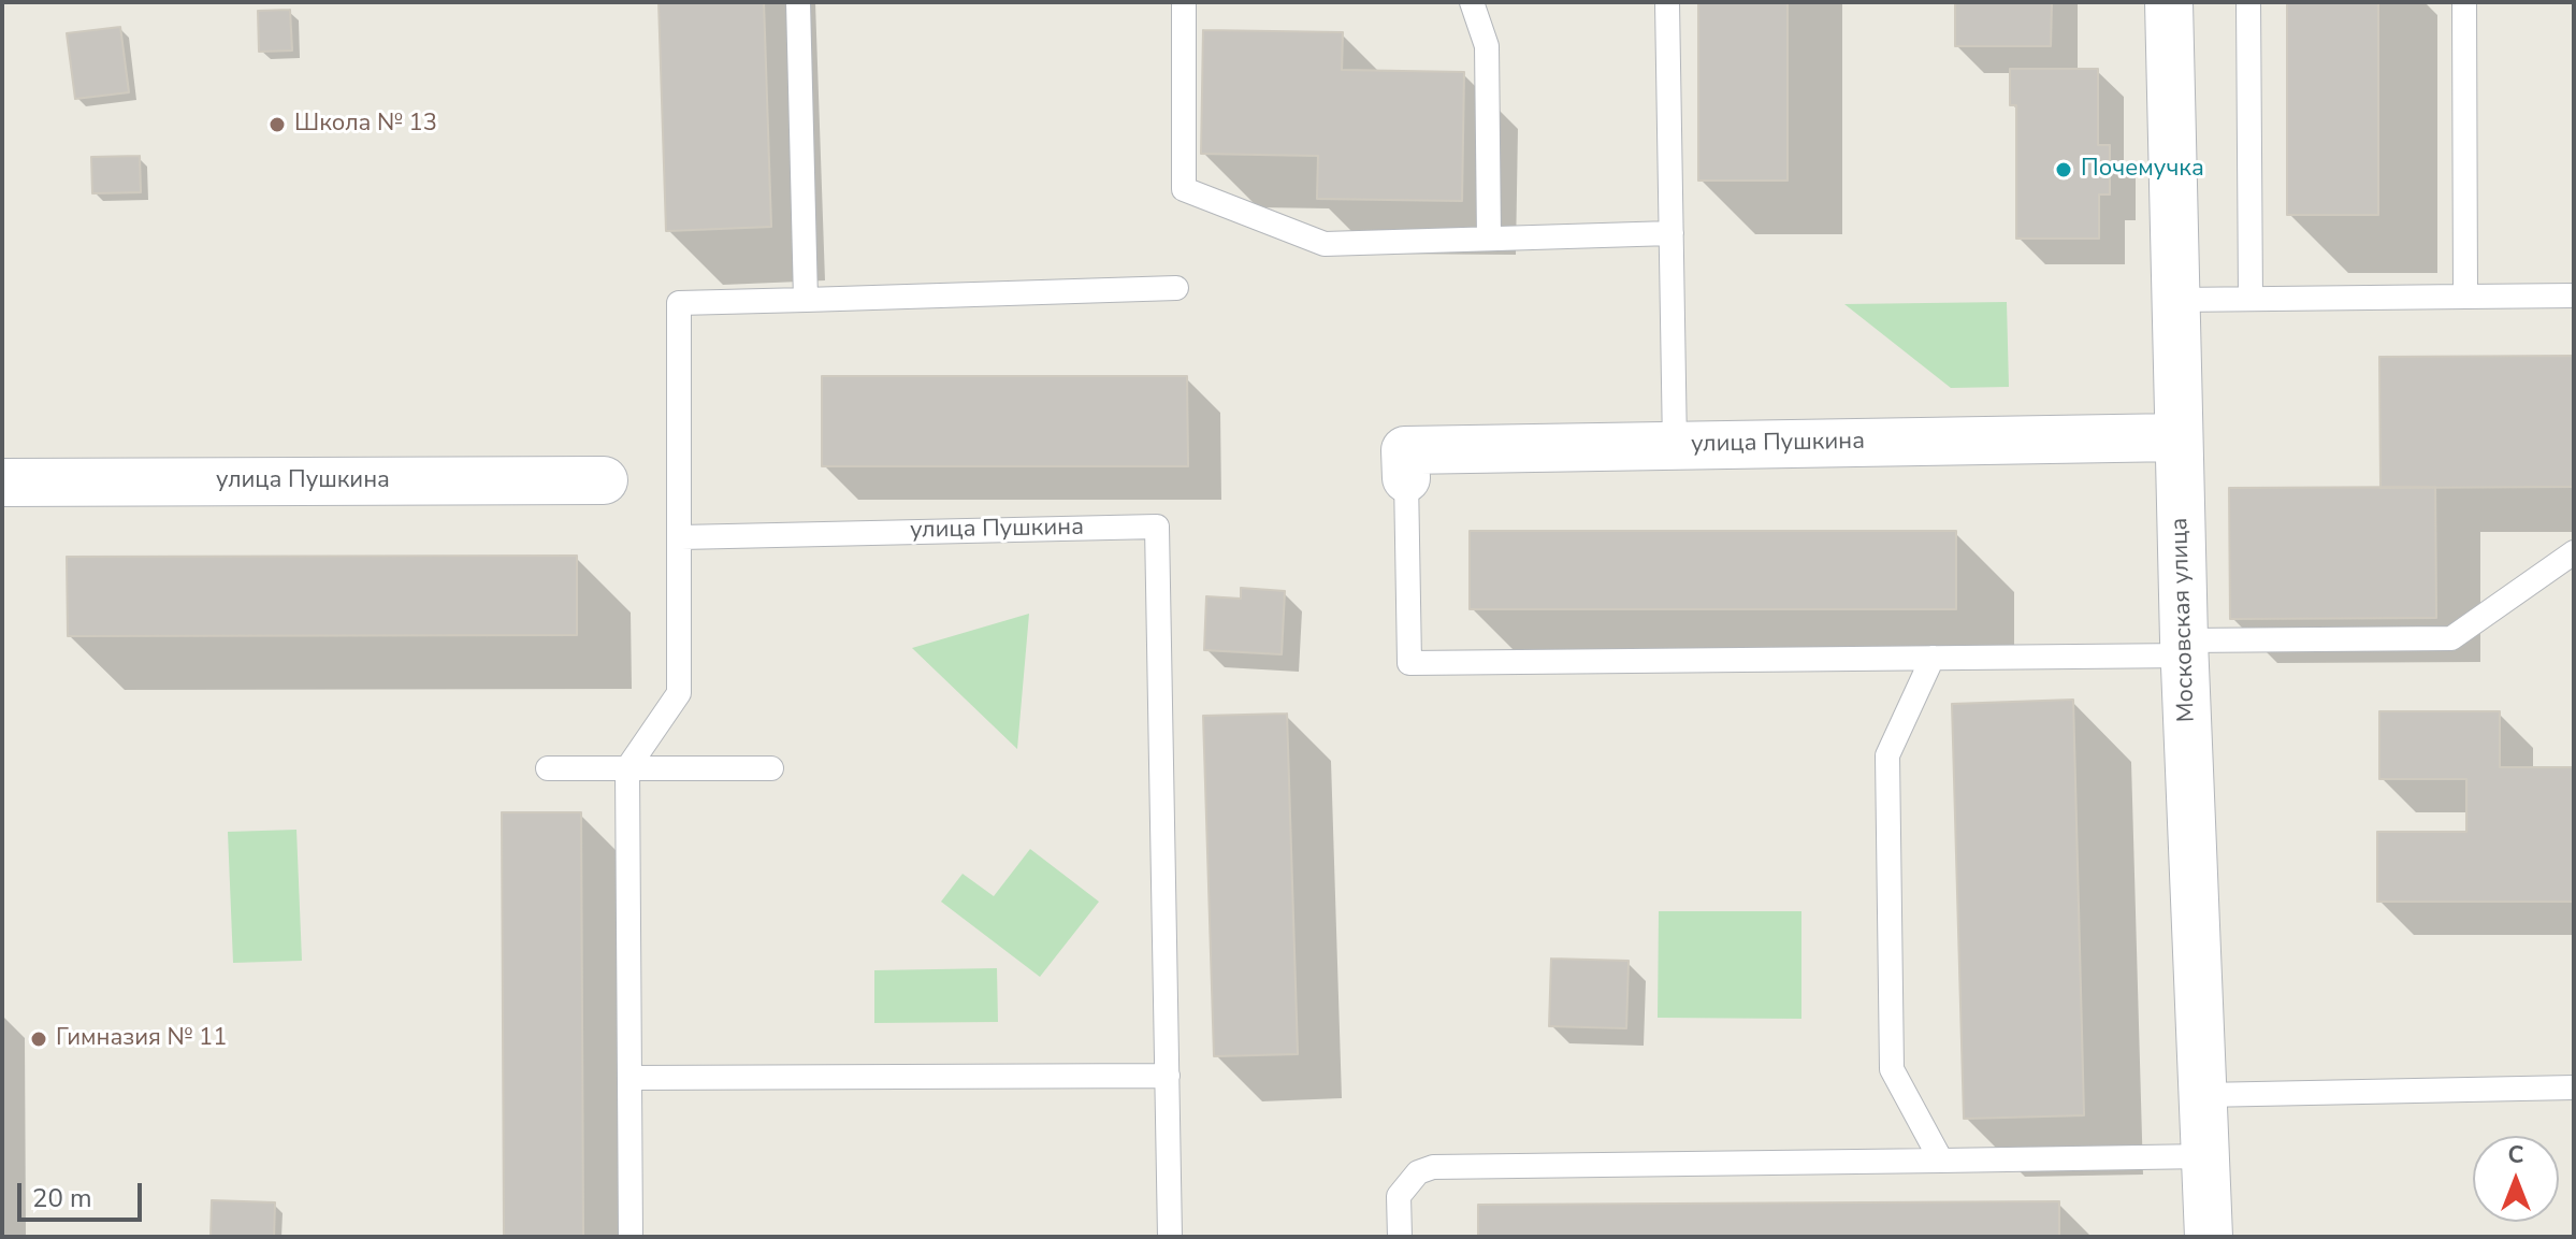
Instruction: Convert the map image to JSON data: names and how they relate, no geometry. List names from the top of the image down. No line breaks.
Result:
{"streets":{"street":["улица Пушкина","Московская улица"]},"crossings":[["улица Пушкина","Московская улица"]],"places":["Школа № 13","Почемучка","Гимназия № 11"],"scale_bar":"20 m","north":"top"}
